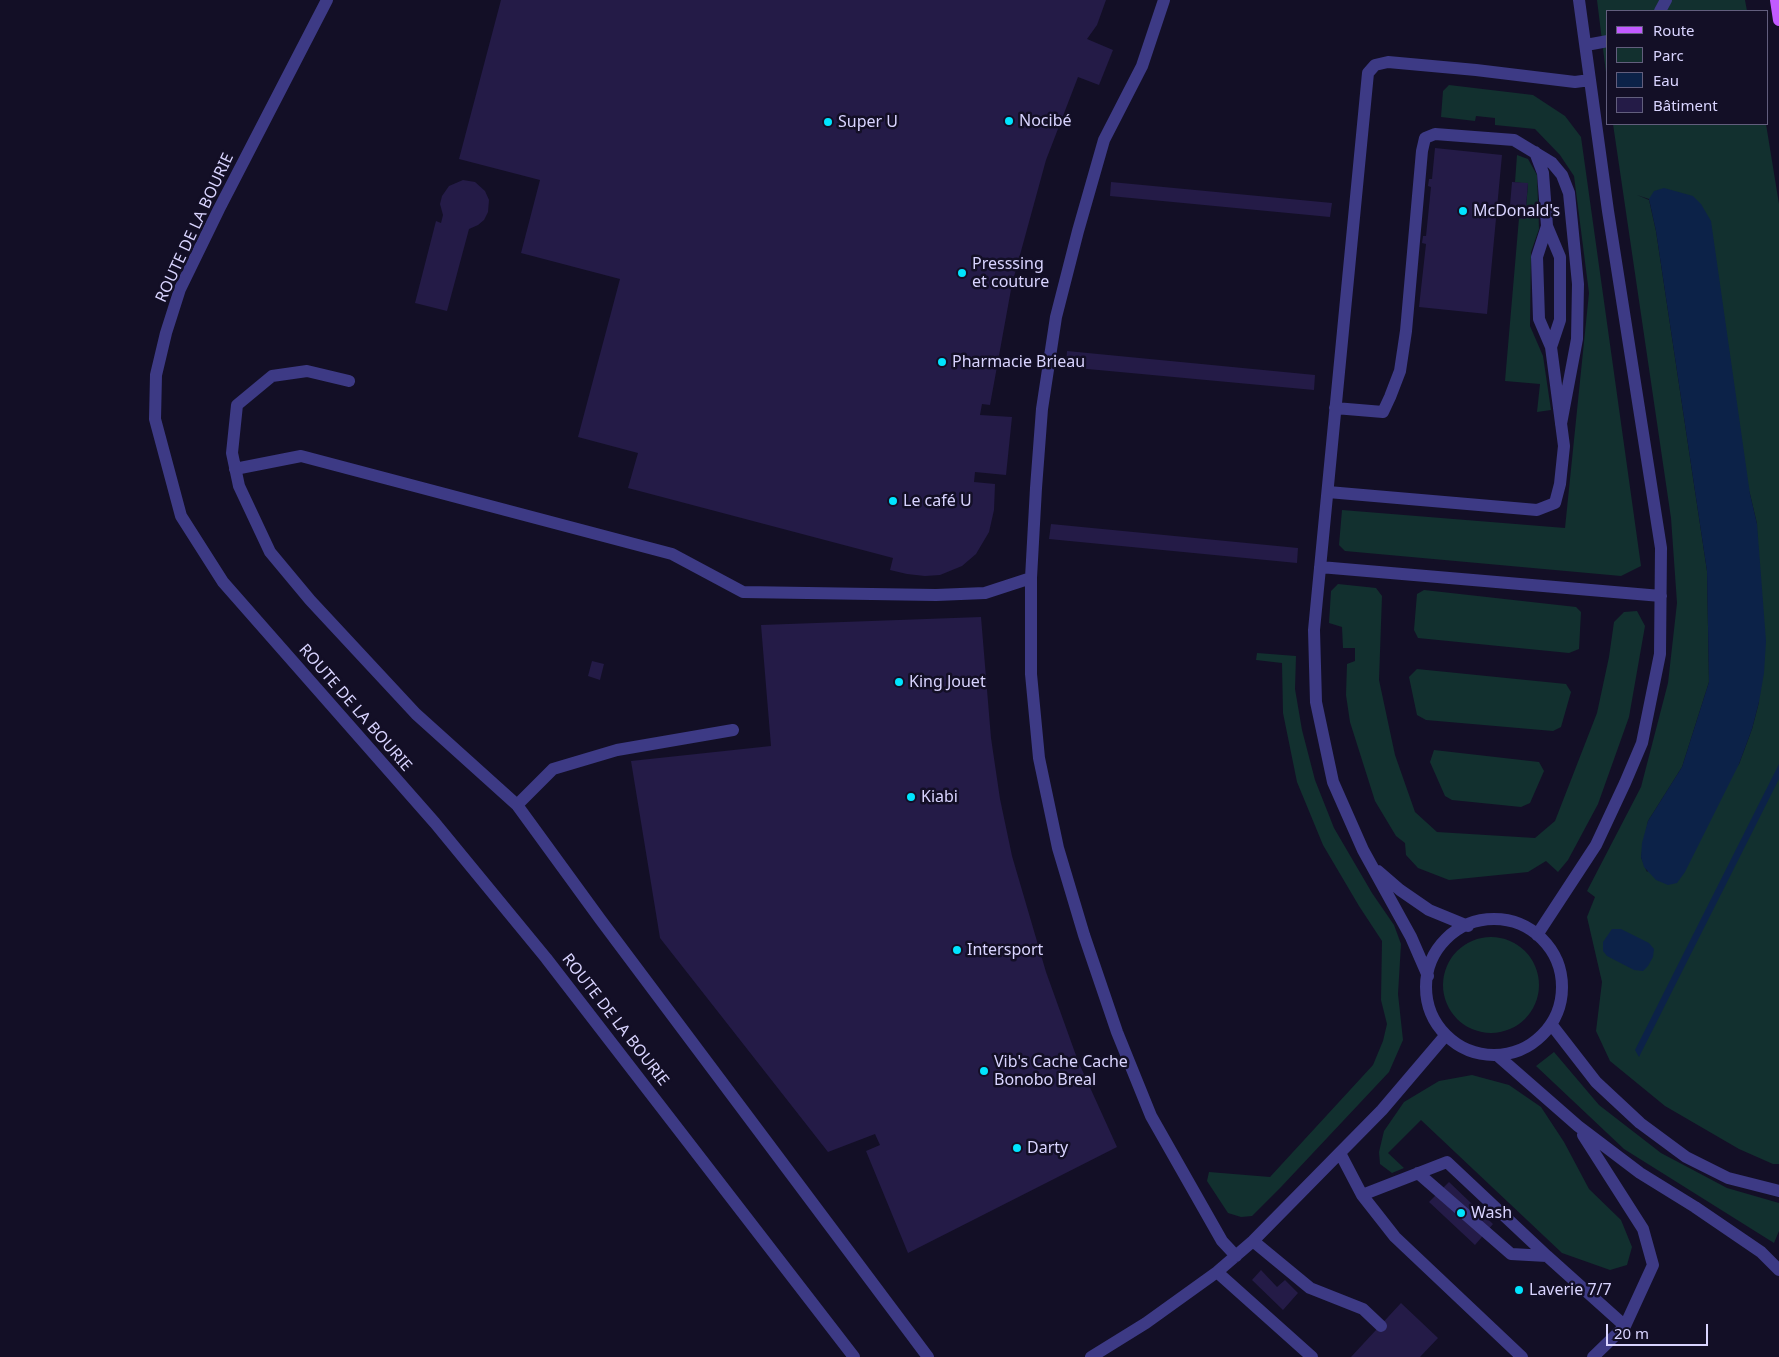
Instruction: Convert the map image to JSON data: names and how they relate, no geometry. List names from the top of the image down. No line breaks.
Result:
{"streets":{"street":["ROUTE DE LA BOURIE"]},"places":["Nocibé","Super U","McDonald's","Presssing et couture","Pharmacie Brieau","Le café U","King Jouet","Kiabi","Intersport","Vib's Cache Cache Bonobo Breal","Darty","Wash","Laverie 7/7"],"legend":["Route","Parc","Eau","Bâtiment"],"scale_bar":"20 m"}
